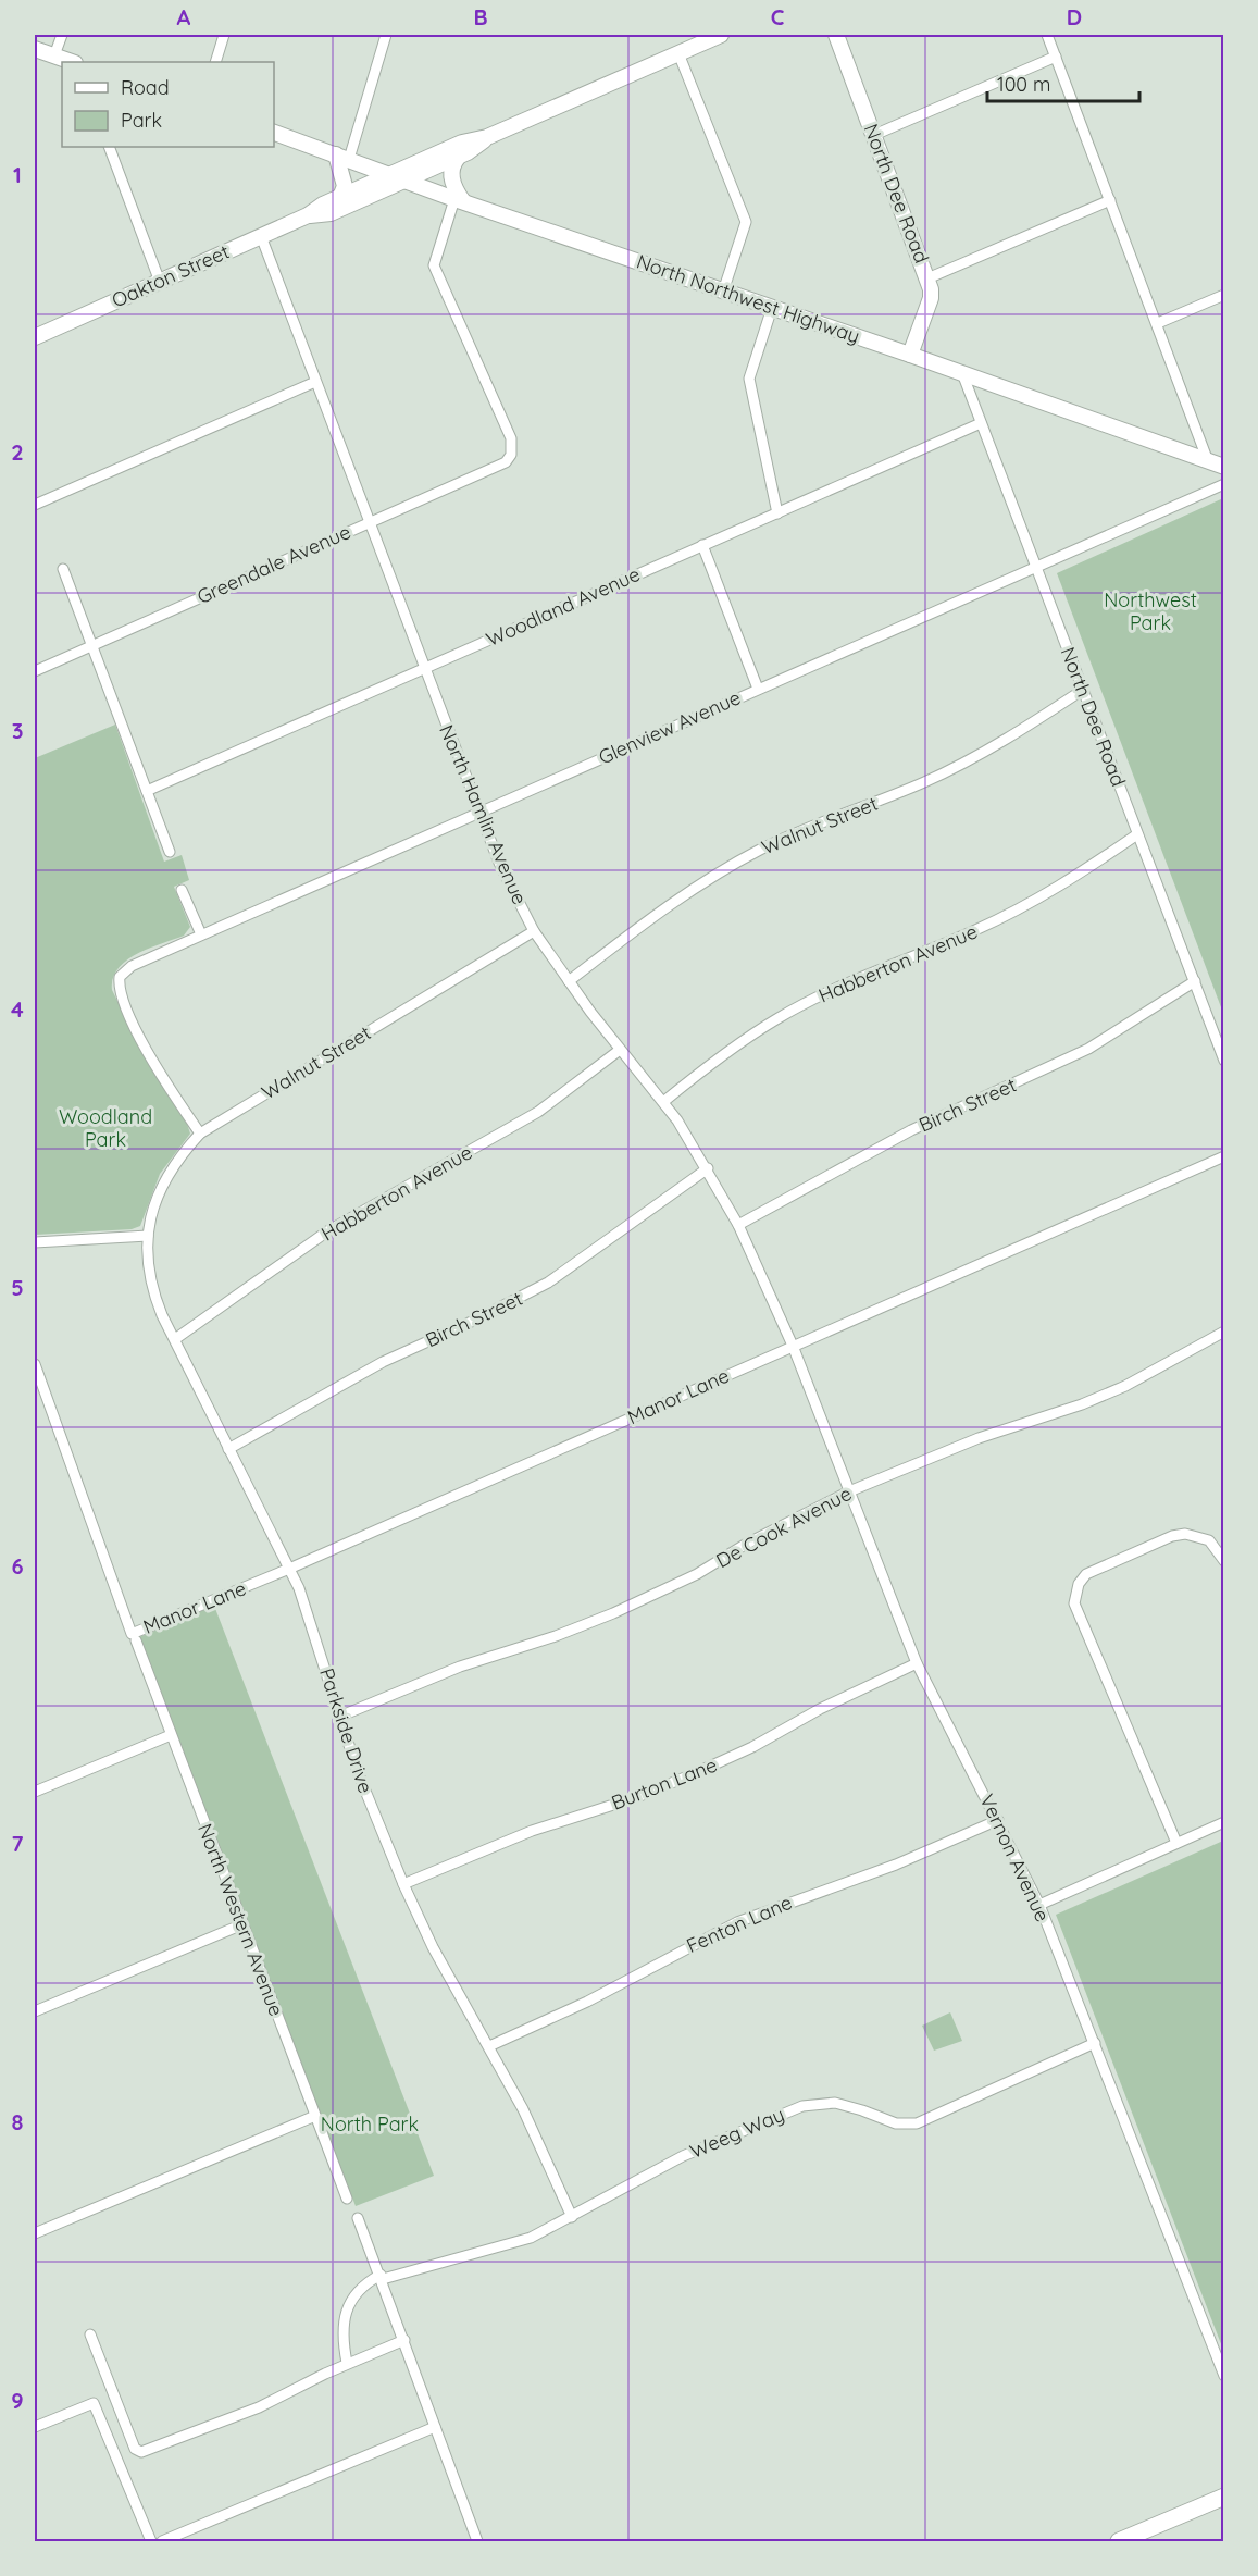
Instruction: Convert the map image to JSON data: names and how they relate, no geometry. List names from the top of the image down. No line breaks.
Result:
{"streets":{"main road":["North Dee Road","Oakton Street","North Northwest Highway"],"street":["Greendale Avenue","Woodland Avenue","Glenview Avenue","North Hamlin Avenue","Walnut Street","Habberton Avenue","Birch Street","Manor Lane","De Cook Avenue","Parkside Drive","Burton Lane","Vernon Avenue","North Western Avenue","Fenton Lane","Weeg Way"]},"crossings":[["North Dee Road","North Northwest Highway"],["North Dee Road","Woodland Avenue"],["North Dee Road","Glenview Avenue"],["North Dee Road","Walnut Street"],["North Dee Road","Habberton Avenue"],["North Dee Road","Birch Street"],["Oakton Street","North Northwest Highway"],["Oakton Street","North Hamlin Avenue"],["North Northwest Highway","Greendale Avenue"],["Greendale Avenue","North Hamlin Avenue"],["Woodland Avenue","North Hamlin Avenue"],["Glenview Avenue","North Hamlin Avenue"],["Glenview Avenue","Walnut Street"],["North Hamlin Avenue","Walnut Street"],["North Hamlin Avenue","Habberton Avenue"],["North Hamlin Avenue","Birch Street"],["North Hamlin Avenue","Manor Lane"],["North Hamlin Avenue","Vernon Avenue"],["Walnut Street","Parkside Drive"],["Habberton Avenue","Parkside Drive"],["Birch Street","Parkside Drive"],["Manor Lane","Parkside Drive"],["Manor Lane","Vernon Avenue"],["Manor Lane","North Western Avenue"],["De Cook Avenue","Parkside Drive"],["De Cook Avenue","Vernon Avenue"],["Parkside Drive","Burton Lane"],["Parkside Drive","Fenton Lane"],["Parkside Drive","Weeg Way"],["Burton Lane","Vernon Avenue"],["Vernon Avenue","Fenton Lane"],["Vernon Avenue","Weeg Way"]],"parks":["Northwest Park","Woodland Park","North Park"],"legend":["Road","Park"],"scale_bar":"100 m","grid":{"columns":["A","B","C","D"],"rows":["1","2","3","4","5","6","7","8","9"]}}
